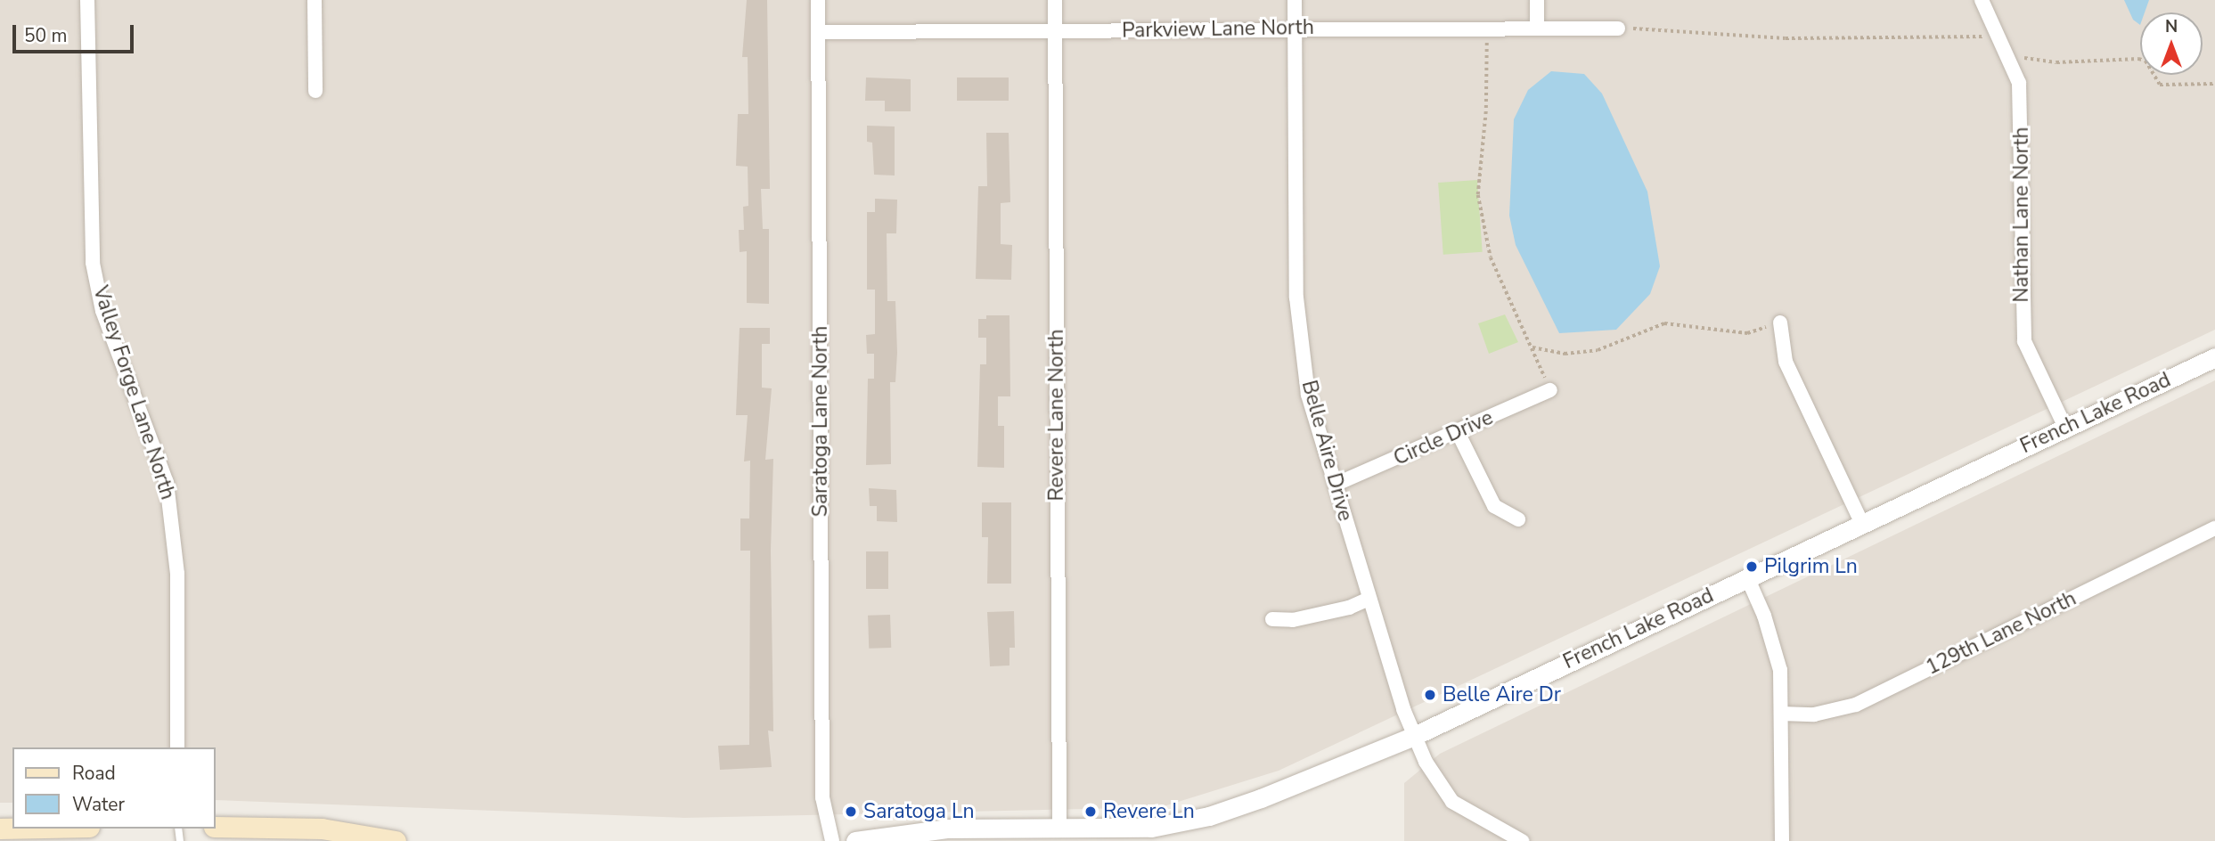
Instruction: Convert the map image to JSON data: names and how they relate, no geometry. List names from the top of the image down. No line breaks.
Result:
{"streets":{"street":["Parkview Lane North","Nathan Lane North","Valley Forge Lane North","French Lake Road","Revere Lane North","Saratoga Lane North","Circle Drive","Belle Aire Drive","129th Lane North"]},"crossings":[["Parkview Lane North","Revere Lane North"],["Parkview Lane North","Saratoga Lane North"],["Parkview Lane North","Belle Aire Drive"],["Nathan Lane North","French Lake Road"],["French Lake Road","Revere Lane North"],["French Lake Road","Belle Aire Drive"],["Circle Drive","Belle Aire Drive"]],"places":["Pilgrim Ln","Belle Aire Dr","Saratoga Ln","Revere Ln"],"legend":["Road","Water"],"scale_bar":"50 m","north":"top"}
